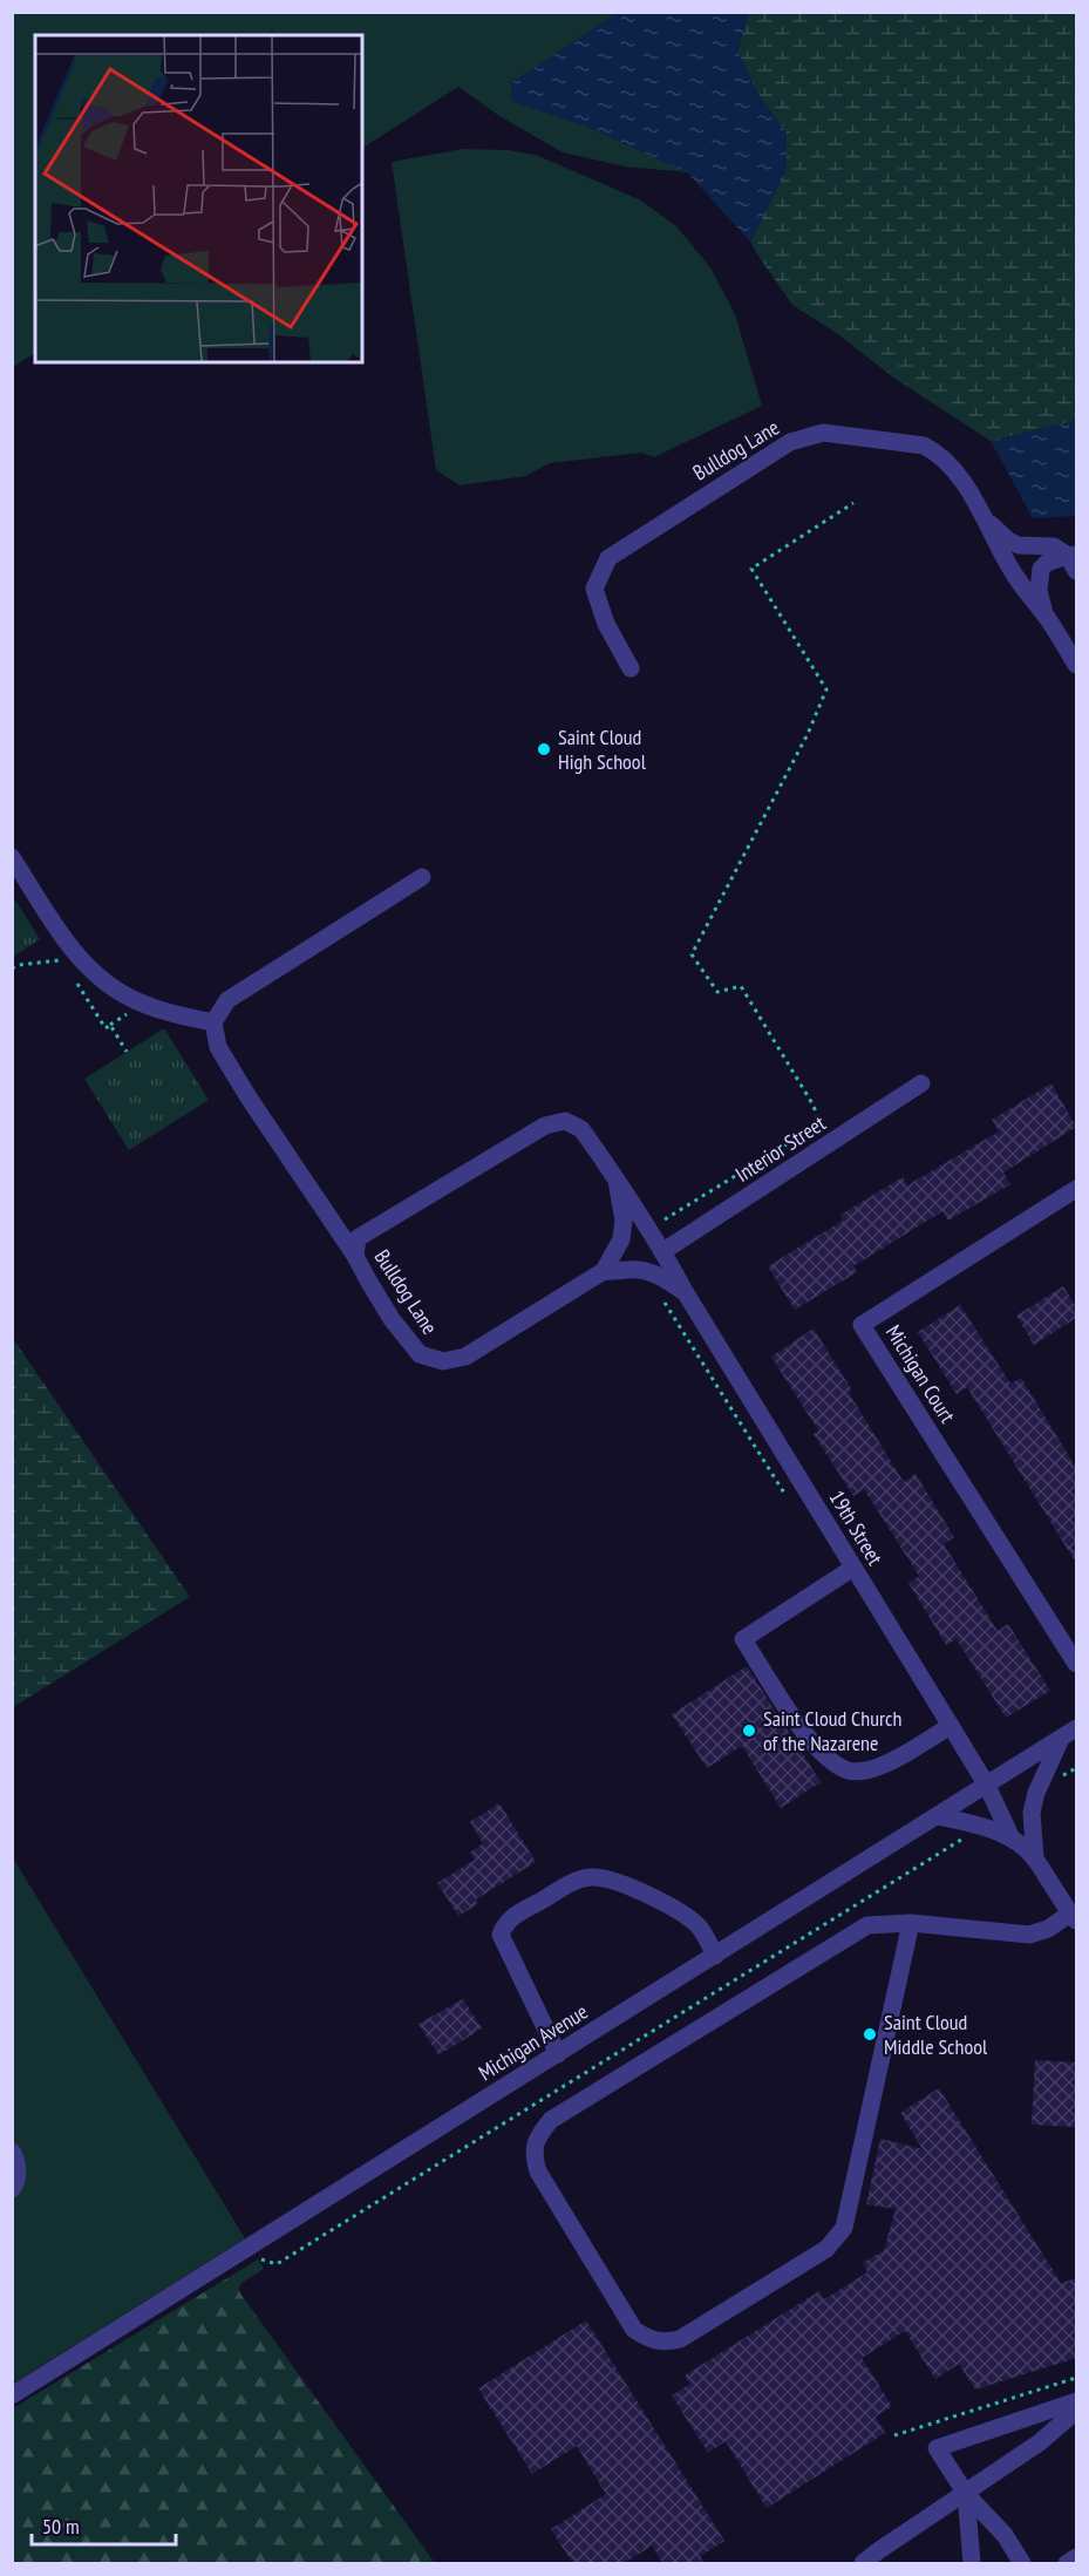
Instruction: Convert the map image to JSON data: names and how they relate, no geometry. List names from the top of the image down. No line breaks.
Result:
{"streets":{"street":["Bulldog Lane","Interior Street","Michigan Court","19th Street","Michigan Avenue"]},"crossings":[["Bulldog Lane","Interior Street"],["Bulldog Lane","19th Street"],["19th Street","Michigan Avenue"]],"places":["Saint Cloud High School","Saint Cloud Church of the Nazarene","Saint Cloud Middle School"],"scale_bar":"50 m"}
